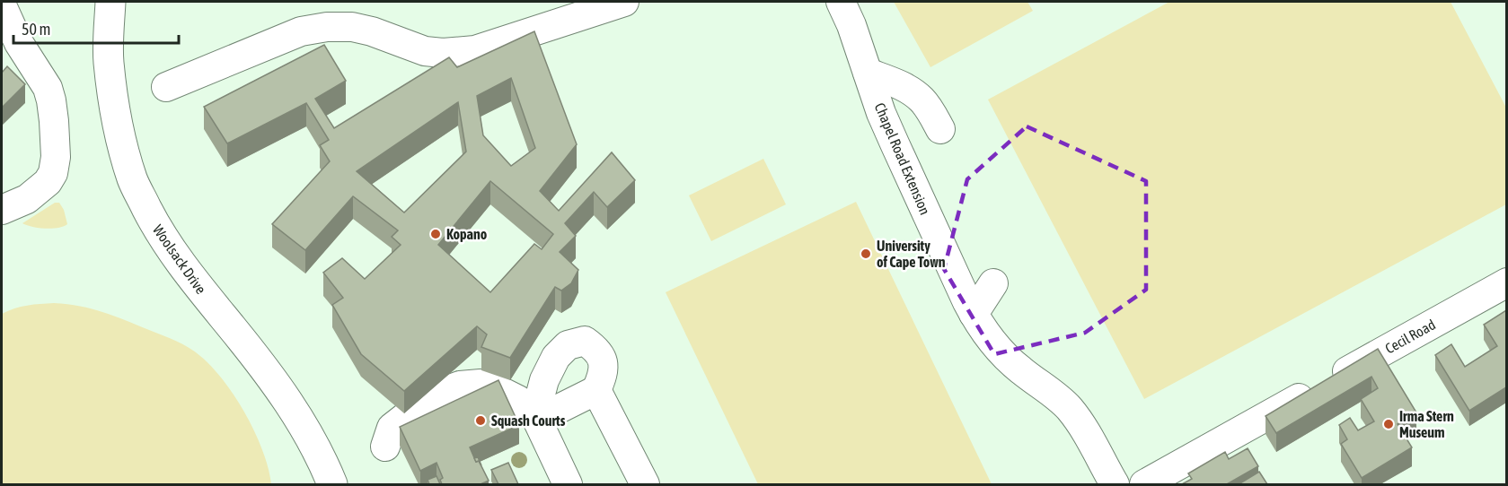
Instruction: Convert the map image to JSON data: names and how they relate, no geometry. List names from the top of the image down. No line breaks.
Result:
{"streets":{"main road":["Woolsack Drive"],"street":["Chapel Road Extension","Cecil Road"]},"places":["Kopano","University of Cape Town","Squash Courts","Irma Stern Museum"],"scale_bar":"50 m"}
